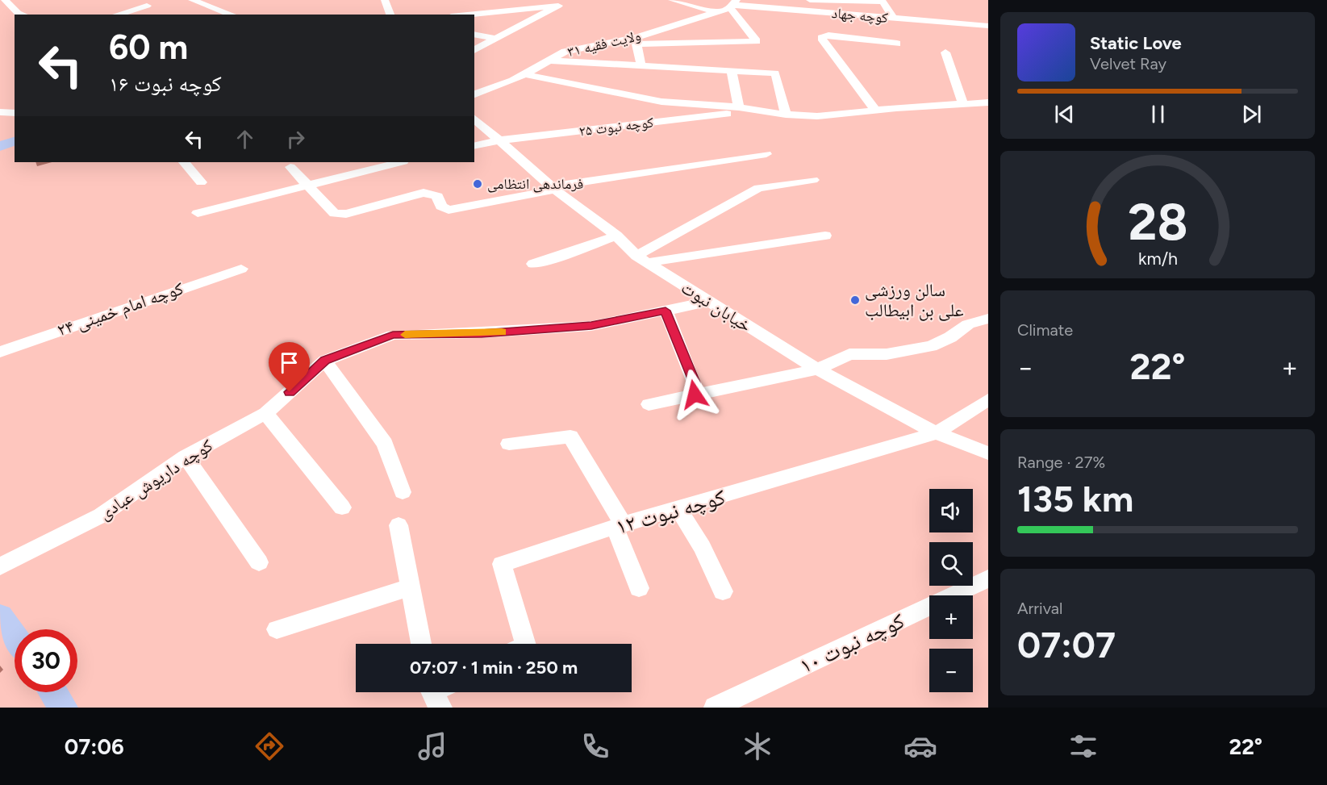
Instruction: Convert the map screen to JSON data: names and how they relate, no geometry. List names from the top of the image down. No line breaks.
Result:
{"streets":{"street":["کوچه جهاد","ولایت فقیه ۳۱","کوچه نبوت ۲۵","خیابان نبوت","کوچه امام خمینی ۲۴","کوچه داریوش عبادی","کوچه نبوت ۱۲","کوچه نبوت ۱۰"]},"crossings":[["کوچه جهاد","ولایت فقیه ۳۱"],["کوچه نبوت ۲۵","خیابان نبوت"],["خیابان نبوت","کوچه نبوت ۱۲"]],"places":["فرماندهی انتظامی","سالن ورزشی علی بن ابیطالب"],"page":{"turn":["60 m","کوچه نبوت ۱۶"],"song":["Static Love","Velvet Ray"],"tile":["Climate",["Range · 27%","135 km"],["Arrival","07:07"]],"heat":["−","22°","+"],"map_buttons":["+","−"],"limit":"30","trip":"07:07 · 1 min · 250 m","tabs":["07:06","22°"],"gauge":["28","km/h"]}}
